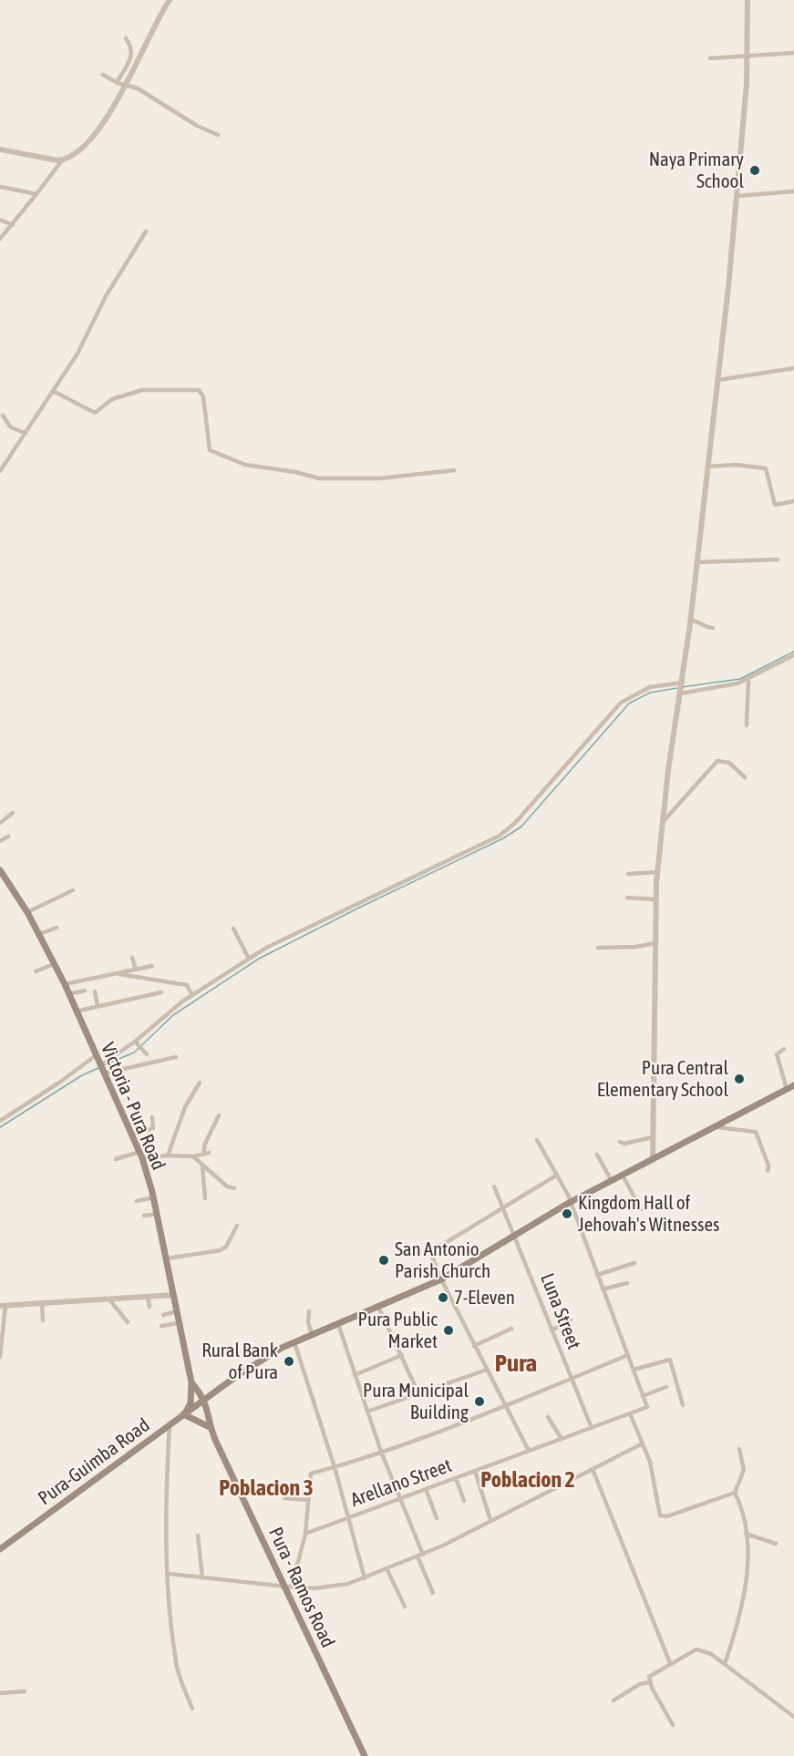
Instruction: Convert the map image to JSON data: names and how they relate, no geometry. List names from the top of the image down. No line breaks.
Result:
{"streets":{"main road":["Victoria - Pura Road","Pura-Guimba Road","Pura - Ramos Road"],"street":["Luna Street","Arellano Street"]},"crossings":[["Victoria - Pura Road","Pura-Guimba Road"],["Victoria - Pura Road","Pura - Ramos Road"],["Luna Street","Pura-Guimba Road"],["Luna Street","Arellano Street"],["Pura-Guimba Road","Pura - Ramos Road"]],"districts":["Pura","Poblacion 2","Poblacion 3"],"places":["Naya Primary School","Pura Central Elementary School","Kingdom Hall of Jehovah's Witnesses","San Antonio Parish Church","7-Eleven","Pura Public Market","Rural Bank of Pura","Pura Municipal Building"]}
